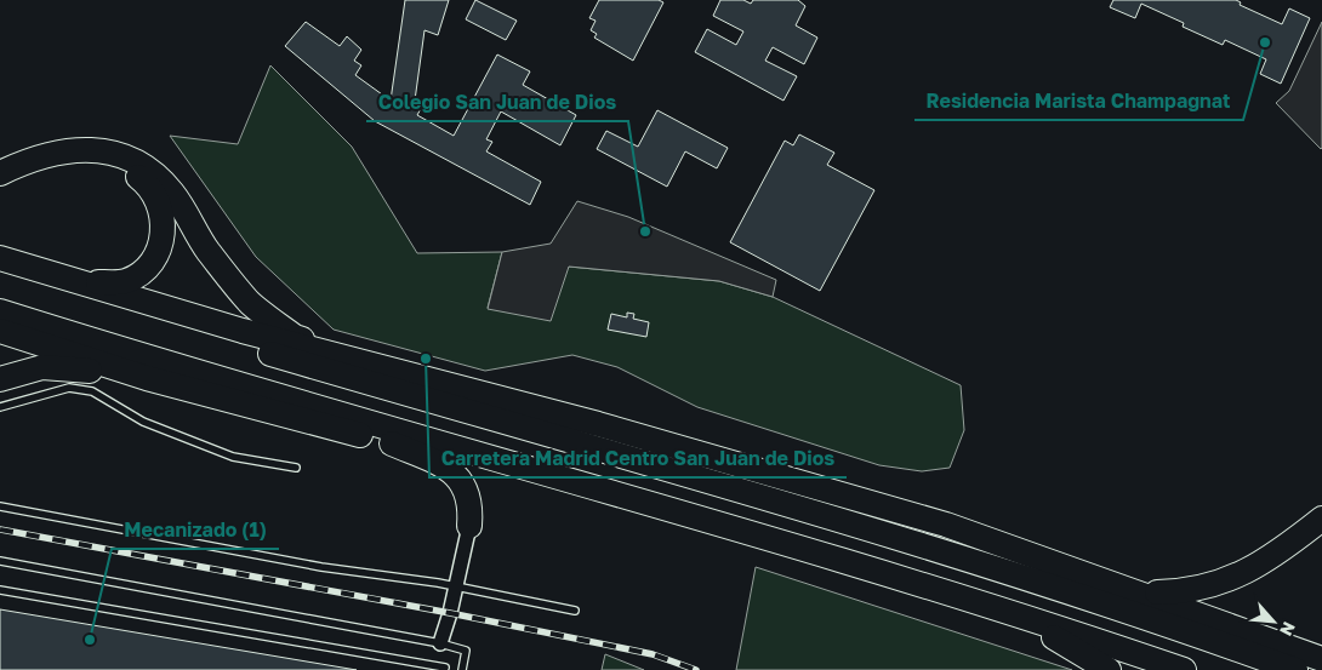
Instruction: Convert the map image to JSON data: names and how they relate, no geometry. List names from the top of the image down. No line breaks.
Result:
{"places":["Residencia Marista Champagnat","Colegio San Juan de Dios","Carretera Madrid Centro San Juan de Dios","Mecanizado (1)"],"north":"bottom right"}
